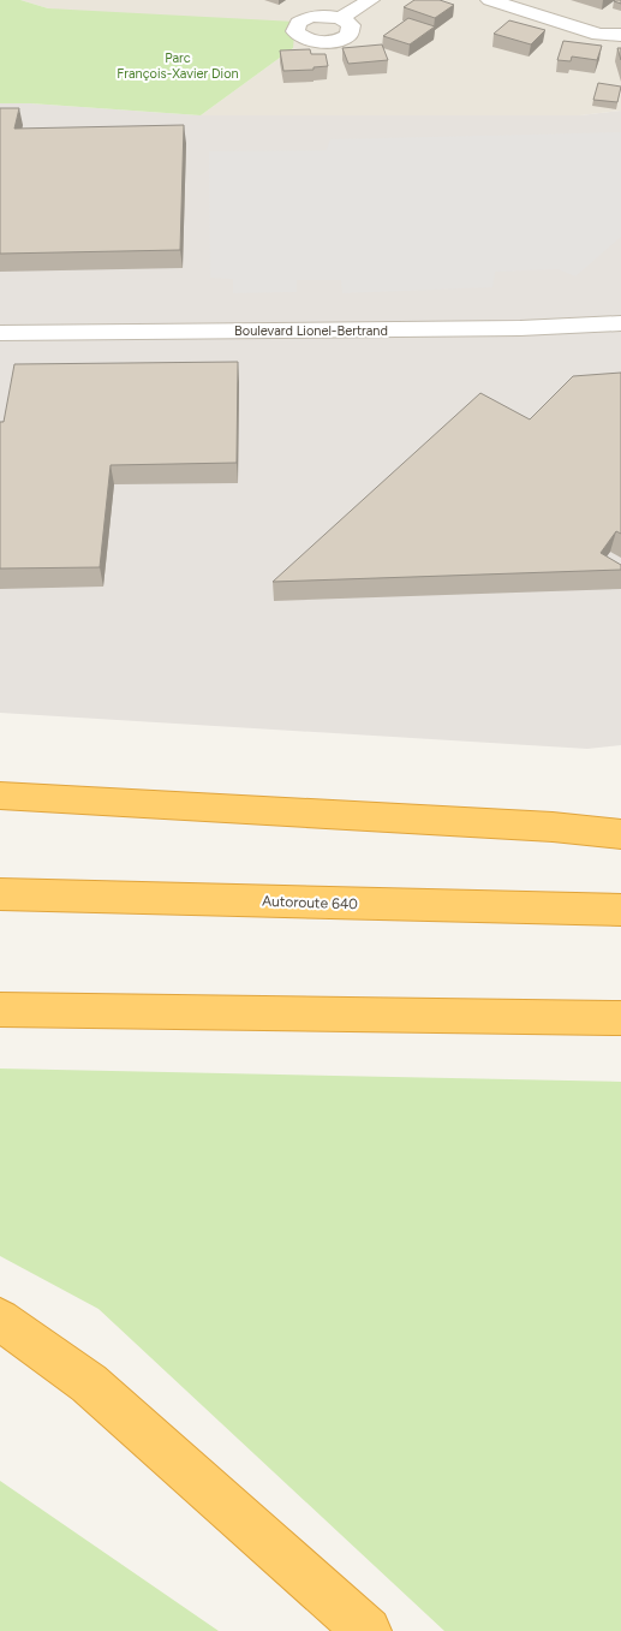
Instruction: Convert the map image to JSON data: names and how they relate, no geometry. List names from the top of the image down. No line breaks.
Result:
{"streets":{"highway":["Autoroute 640"],"street":["Boulevard Lionel-Bertrand"]},"parks":["Parc François-Xavier Dion"]}
